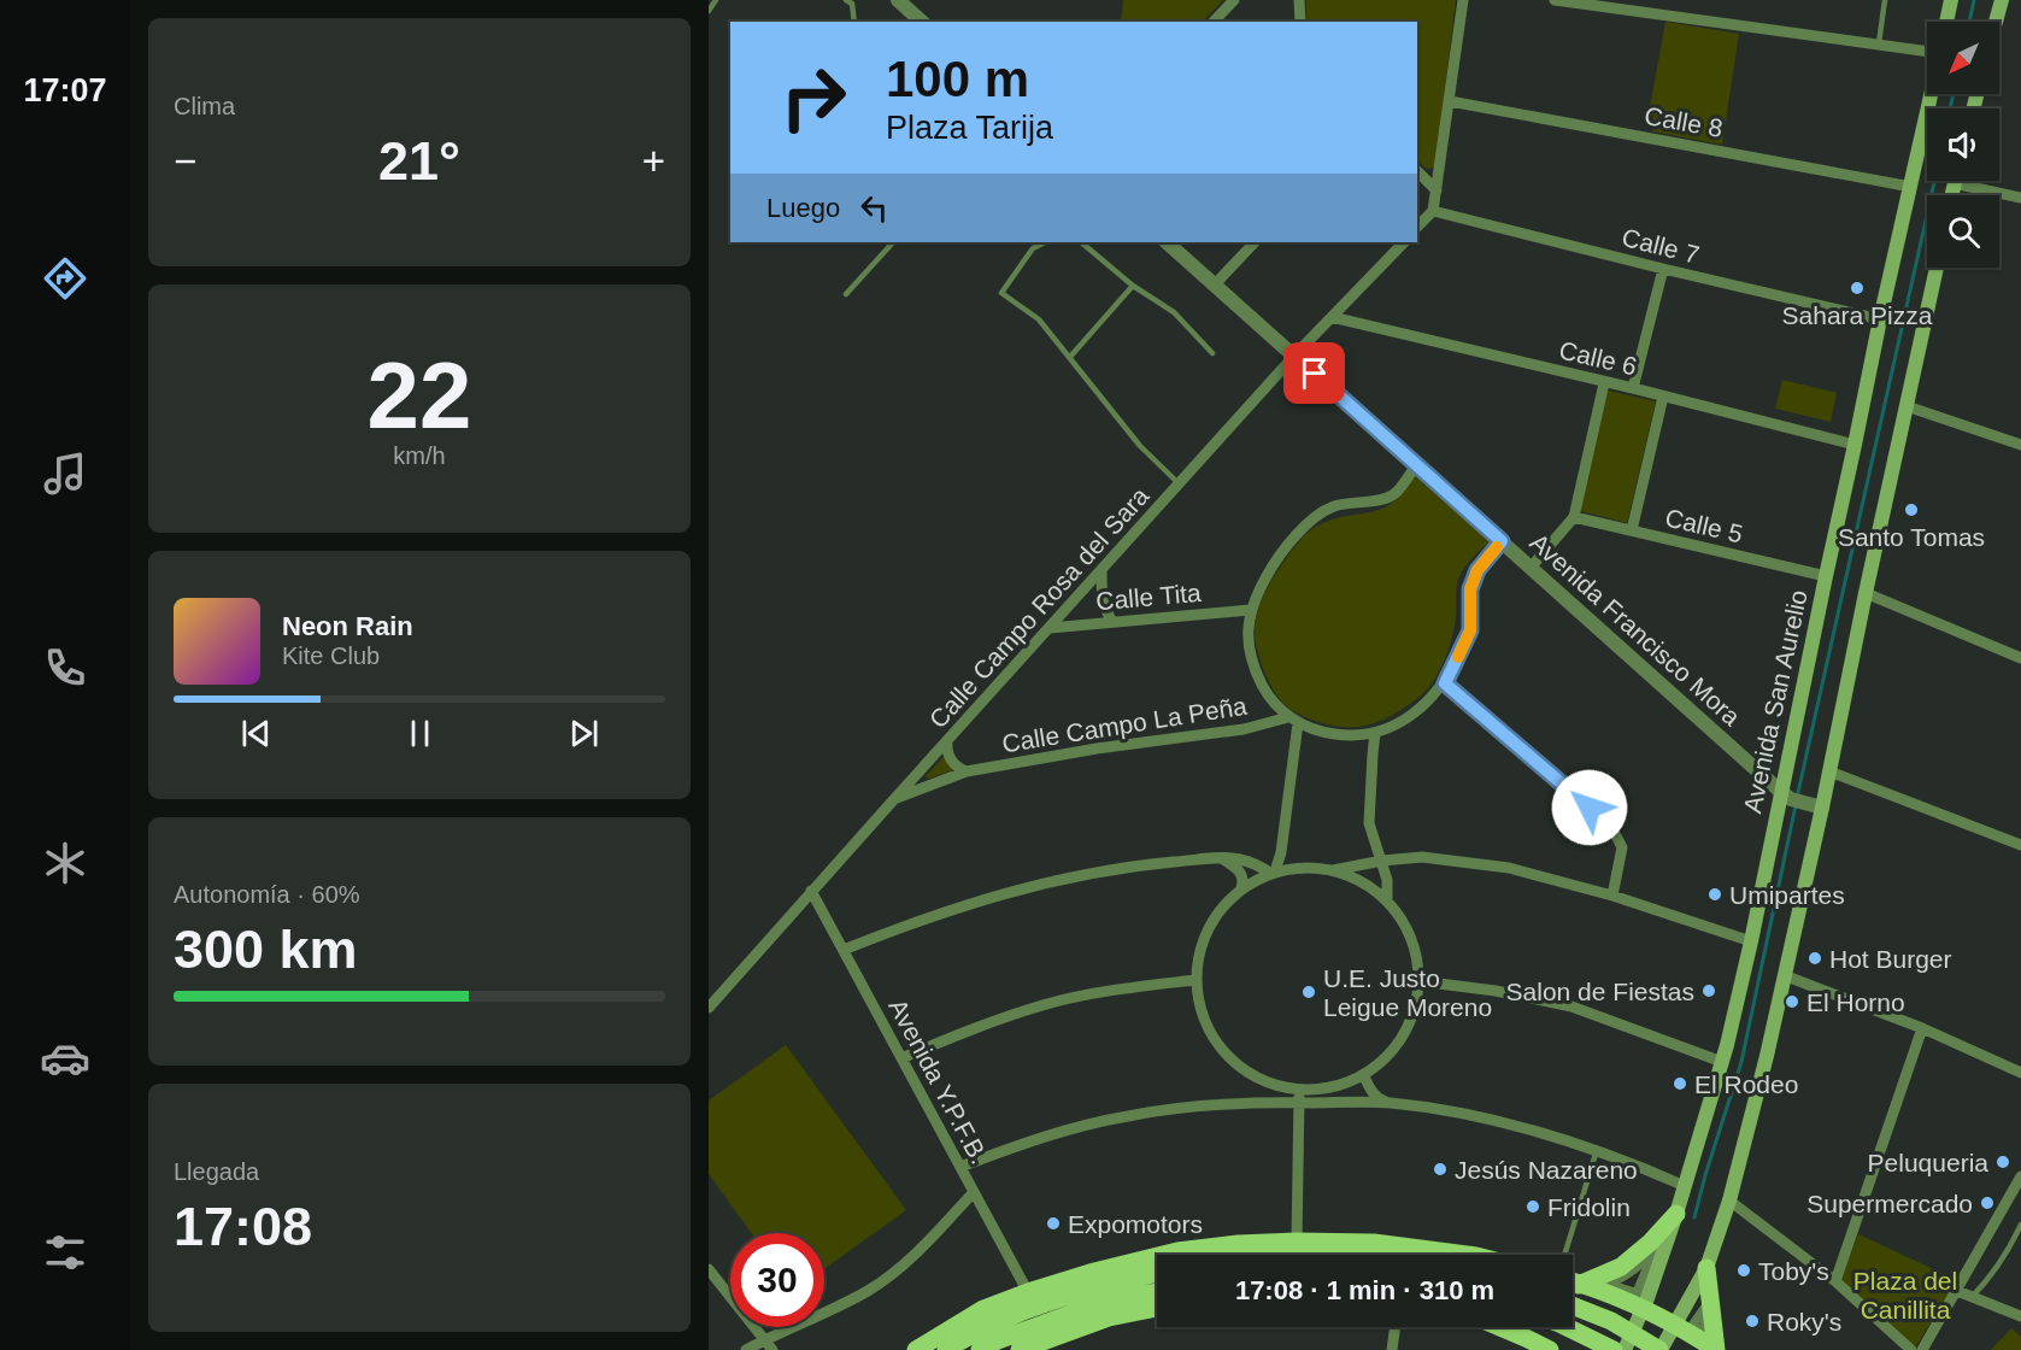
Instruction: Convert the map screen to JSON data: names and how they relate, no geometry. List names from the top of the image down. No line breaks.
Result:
{"streets":{"main road":["Avenida San Aurelio"],"street":["Calle 8","Calle 7","Calle 6","Calle 5","Calle Tita","Calle Campo Rosa del Sara","Avenida Francisco Mora","Calle Campo La Peña","Avenida Y.P.F.B."]},"crossings":[["Calle 8","Avenida San Aurelio"],["Calle 7","Avenida San Aurelio"],["Calle 6","Calle Campo Rosa del Sara"],["Calle 6","Avenida San Aurelio"],["Calle 5","Avenida San Aurelio"],["Calle Tita","Calle Campo Rosa del Sara"],["Calle Tita","Avenida Francisco Mora"],["Calle Tita","Calle Campo La Peña"],["Calle Campo Rosa del Sara","Avenida Francisco Mora"],["Calle Campo Rosa del Sara","Calle Campo La Peña"],["Calle Campo Rosa del Sara","Avenida Y.P.F.B."],["Avenida Francisco Mora","Avenida San Aurelio"],["Avenida Francisco Mora","Calle Campo La Peña"]],"parks":["Plaza del Canillita"],"places":["Sahara Pizza","Santo Tomas","Umipartes","Hot Burger","Salon de Fiestas","U.E. Justo Leigue Moreno","El Horno","El Rodeo","Peluqueria","Jesús Nazareno","Supermercado","Fridolin","Expomotors","Toby's","Roky's"],"north":"bottom left","page":{"tabs":"17:07","tile":["Clima",["22","km/h"],["Autonomía · 60%","300 km"],["Llegada","17:08"]],"turn":["100 m","Plaza Tarija"],"heat":["−","21°","+"],"then":"Luego","song":["Neon Rain","Kite Club"],"limit":"30","trip":"17:08 · 1 min · 310 m"}}
